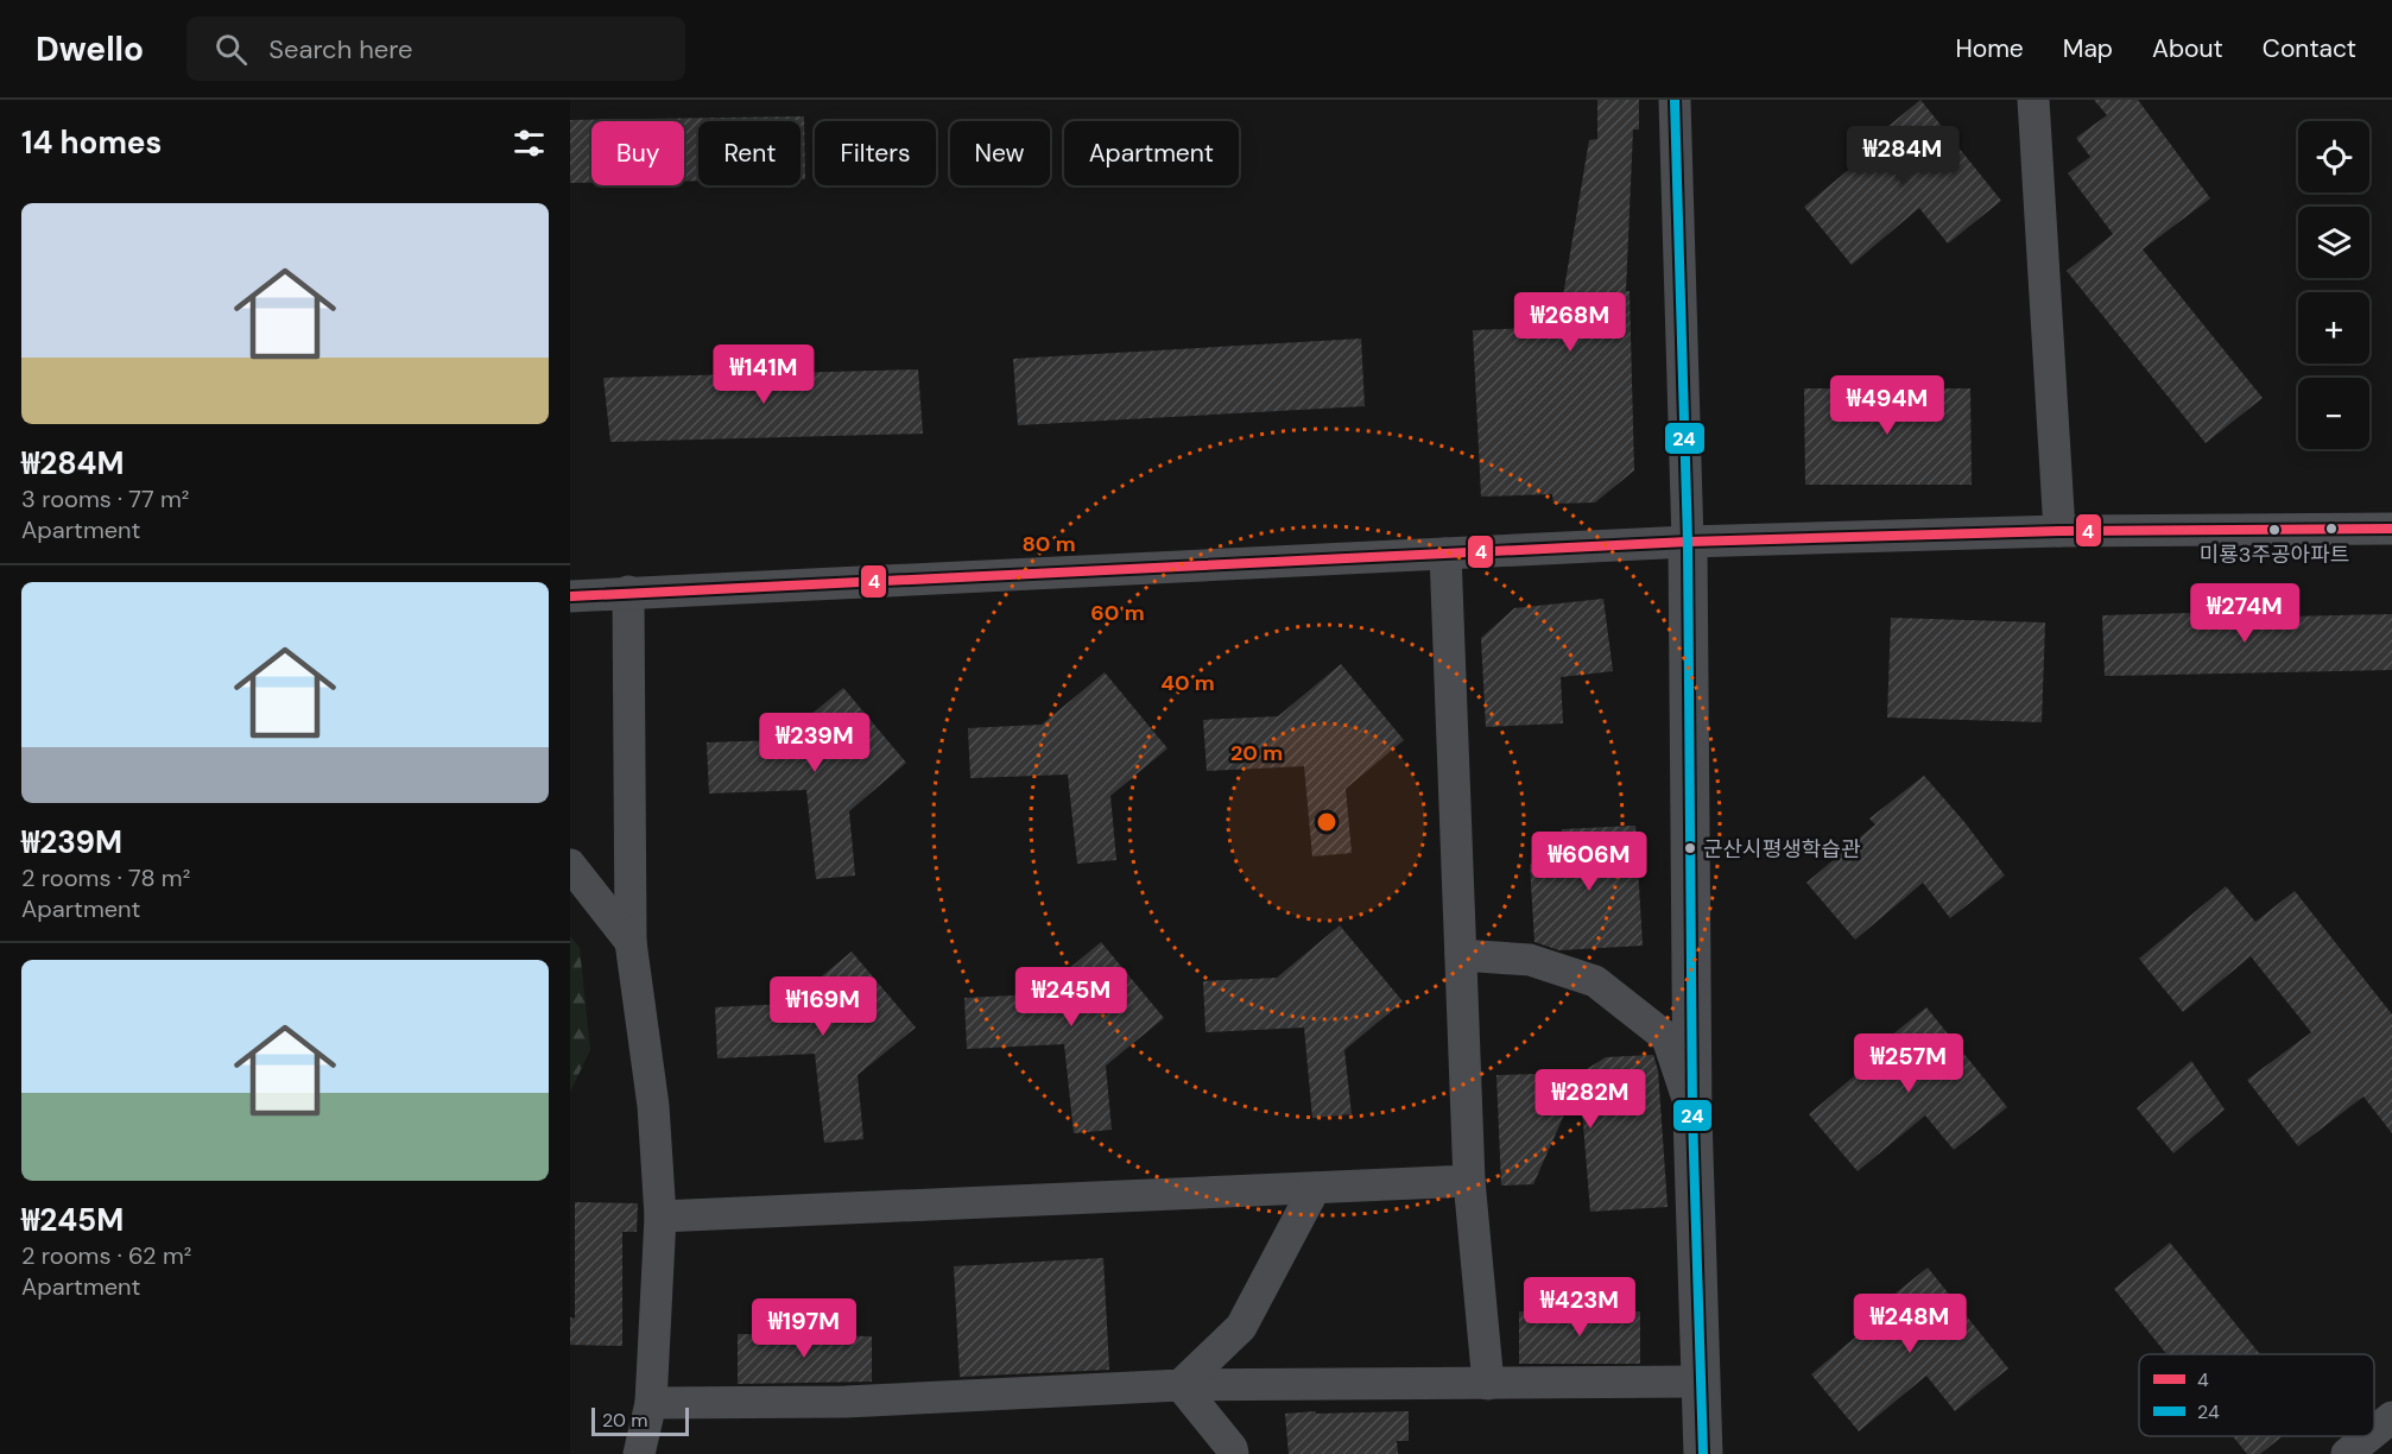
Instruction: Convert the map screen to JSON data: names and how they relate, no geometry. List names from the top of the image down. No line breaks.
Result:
{"places":["미룡3주공아파트","군산시평생학습관"],"lines":["transit line 24","transit line 4"],"legend":["4","24"],"scale_bar":"20 m","page":{"header":"Dwello","search":"Search here","nav":["Home","Map","About","Contact"],"heading":"14 homes","map_buttons":["+","−"],"chip":["Buy","Rent","Filters","New","Apartment"],"price":["₩284M","₩268M","₩141M","₩494M","₩274M","₩239M","₩606M","₩245M","₩169M","₩257M","₩282M","₩423M","₩248M","₩197M"],"list":[{"name":"₩284M","note":"3 rooms · 77 m² · Apartment"},{"name":"₩239M","note":"2 rooms · 78 m² · Apartment"},{"name":"₩245M","note":"2 rooms · 62 m² · Apartment"}],"scale":"20 m"},"rings":["80 m","60 m","40 m","20 m"]}
